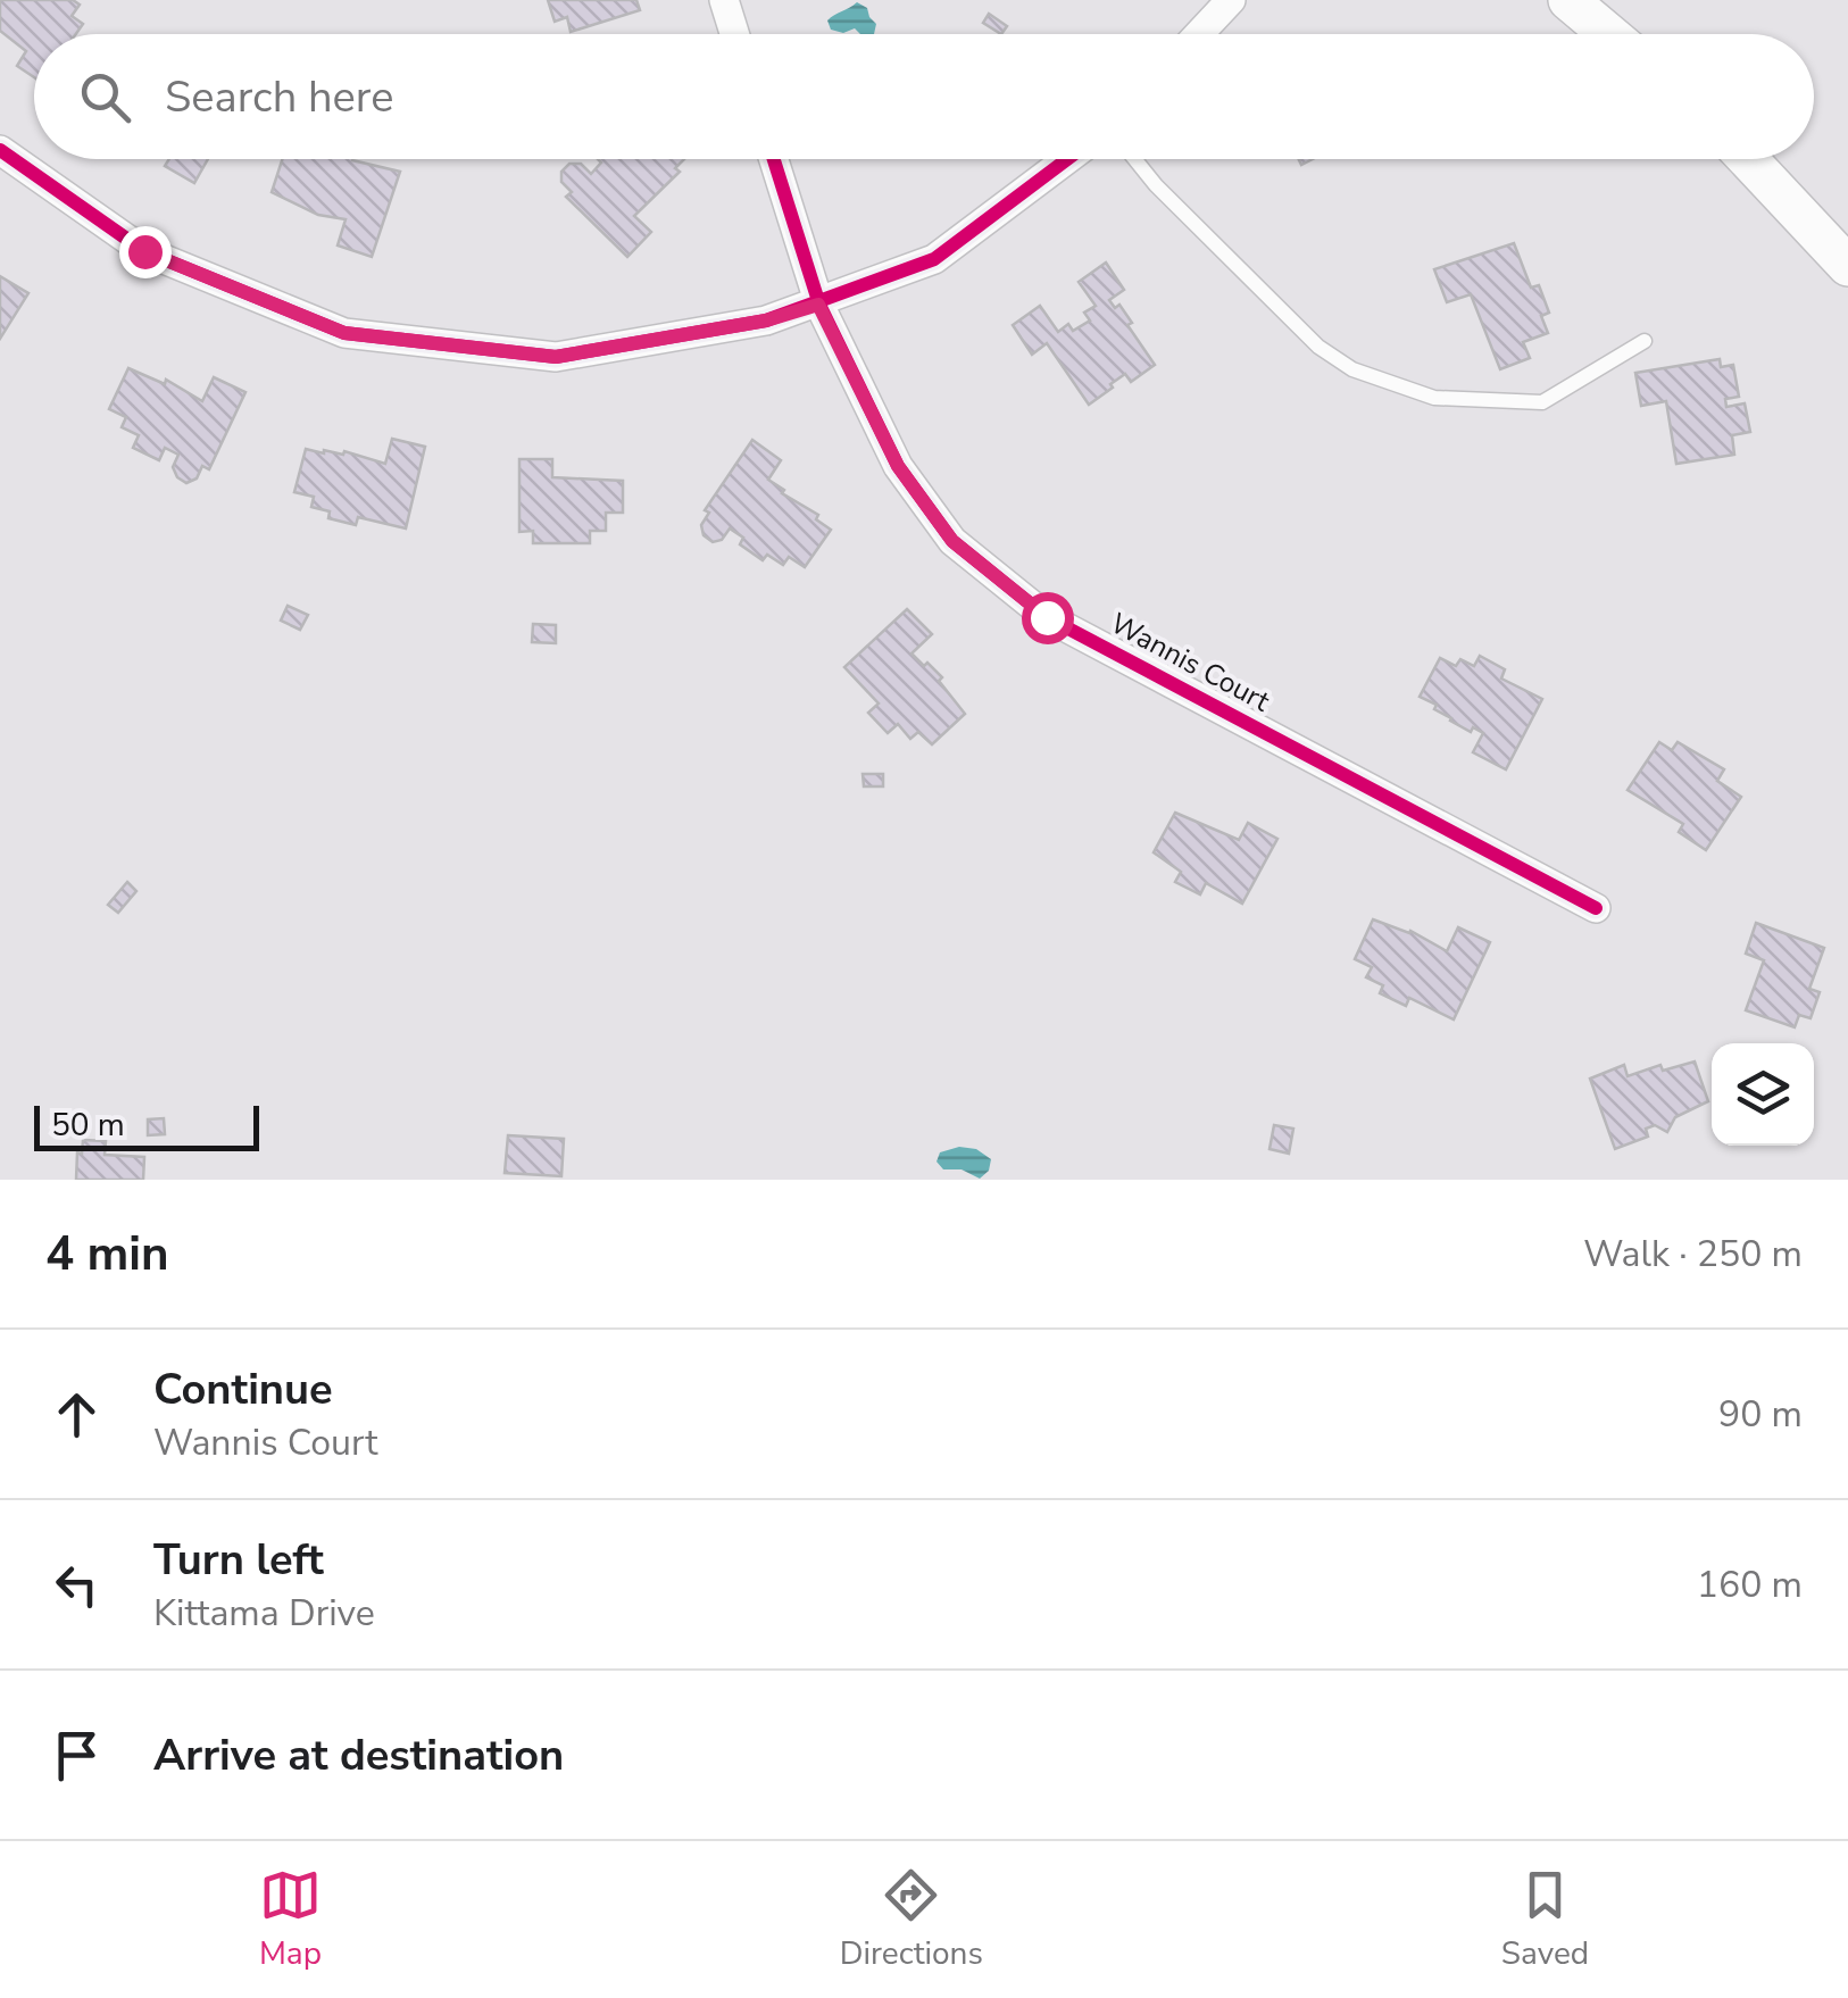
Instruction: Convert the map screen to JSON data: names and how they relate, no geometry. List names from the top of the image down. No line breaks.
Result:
{"streets":{"street":["Wannis Court"]},"scale_bar":"50 m","page":{"search":"Search here","scale":"50 m","heading":["4 min","Walk · 250 m"],"list":[["Continue","Wannis Court","90 m"],["Turn left","Kittama Drive","160 m"],"Arrive at destination"],"nav":["Map","Directions","Saved"]}}
